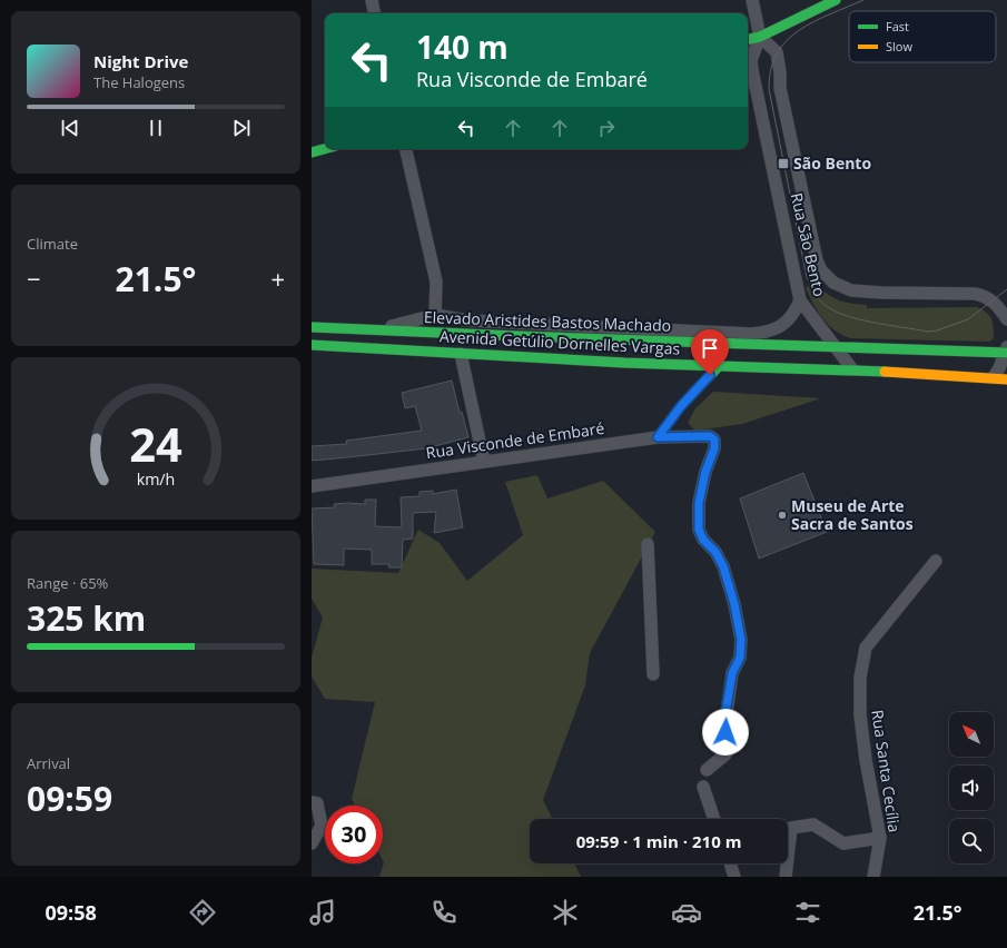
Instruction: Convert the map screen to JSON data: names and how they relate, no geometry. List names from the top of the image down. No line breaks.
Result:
{"streets":{"main road":["Elevado Aristides Bastos Machado","Avenida Getúlio Dornelles Vargas"],"street":["Rua São Bento","Rua Visconde de Embaré","Rua Santa Cecília"]},"crossings":[["Rua São Bento","Avenida Getúlio Dornelles Vargas"]],"places":{"transit":["São Bento"],"other":["Museu de Arte Sacra de Santos"]},"legend":["Fast","Slow"],"north":"top left","page":{"turn":["140 m","Rua Visconde de Embaré"],"song":["Night Drive","The Halogens"],"tile":["Climate",["Range · 65%","325 km"],["Arrival","09:59"]],"heat":["−","21.5°","+"],"limit":"30","trip":"09:59 · 1 min · 210 m","tabs":["09:58","21.5°"],"gauge":["24","km/h"]}}
